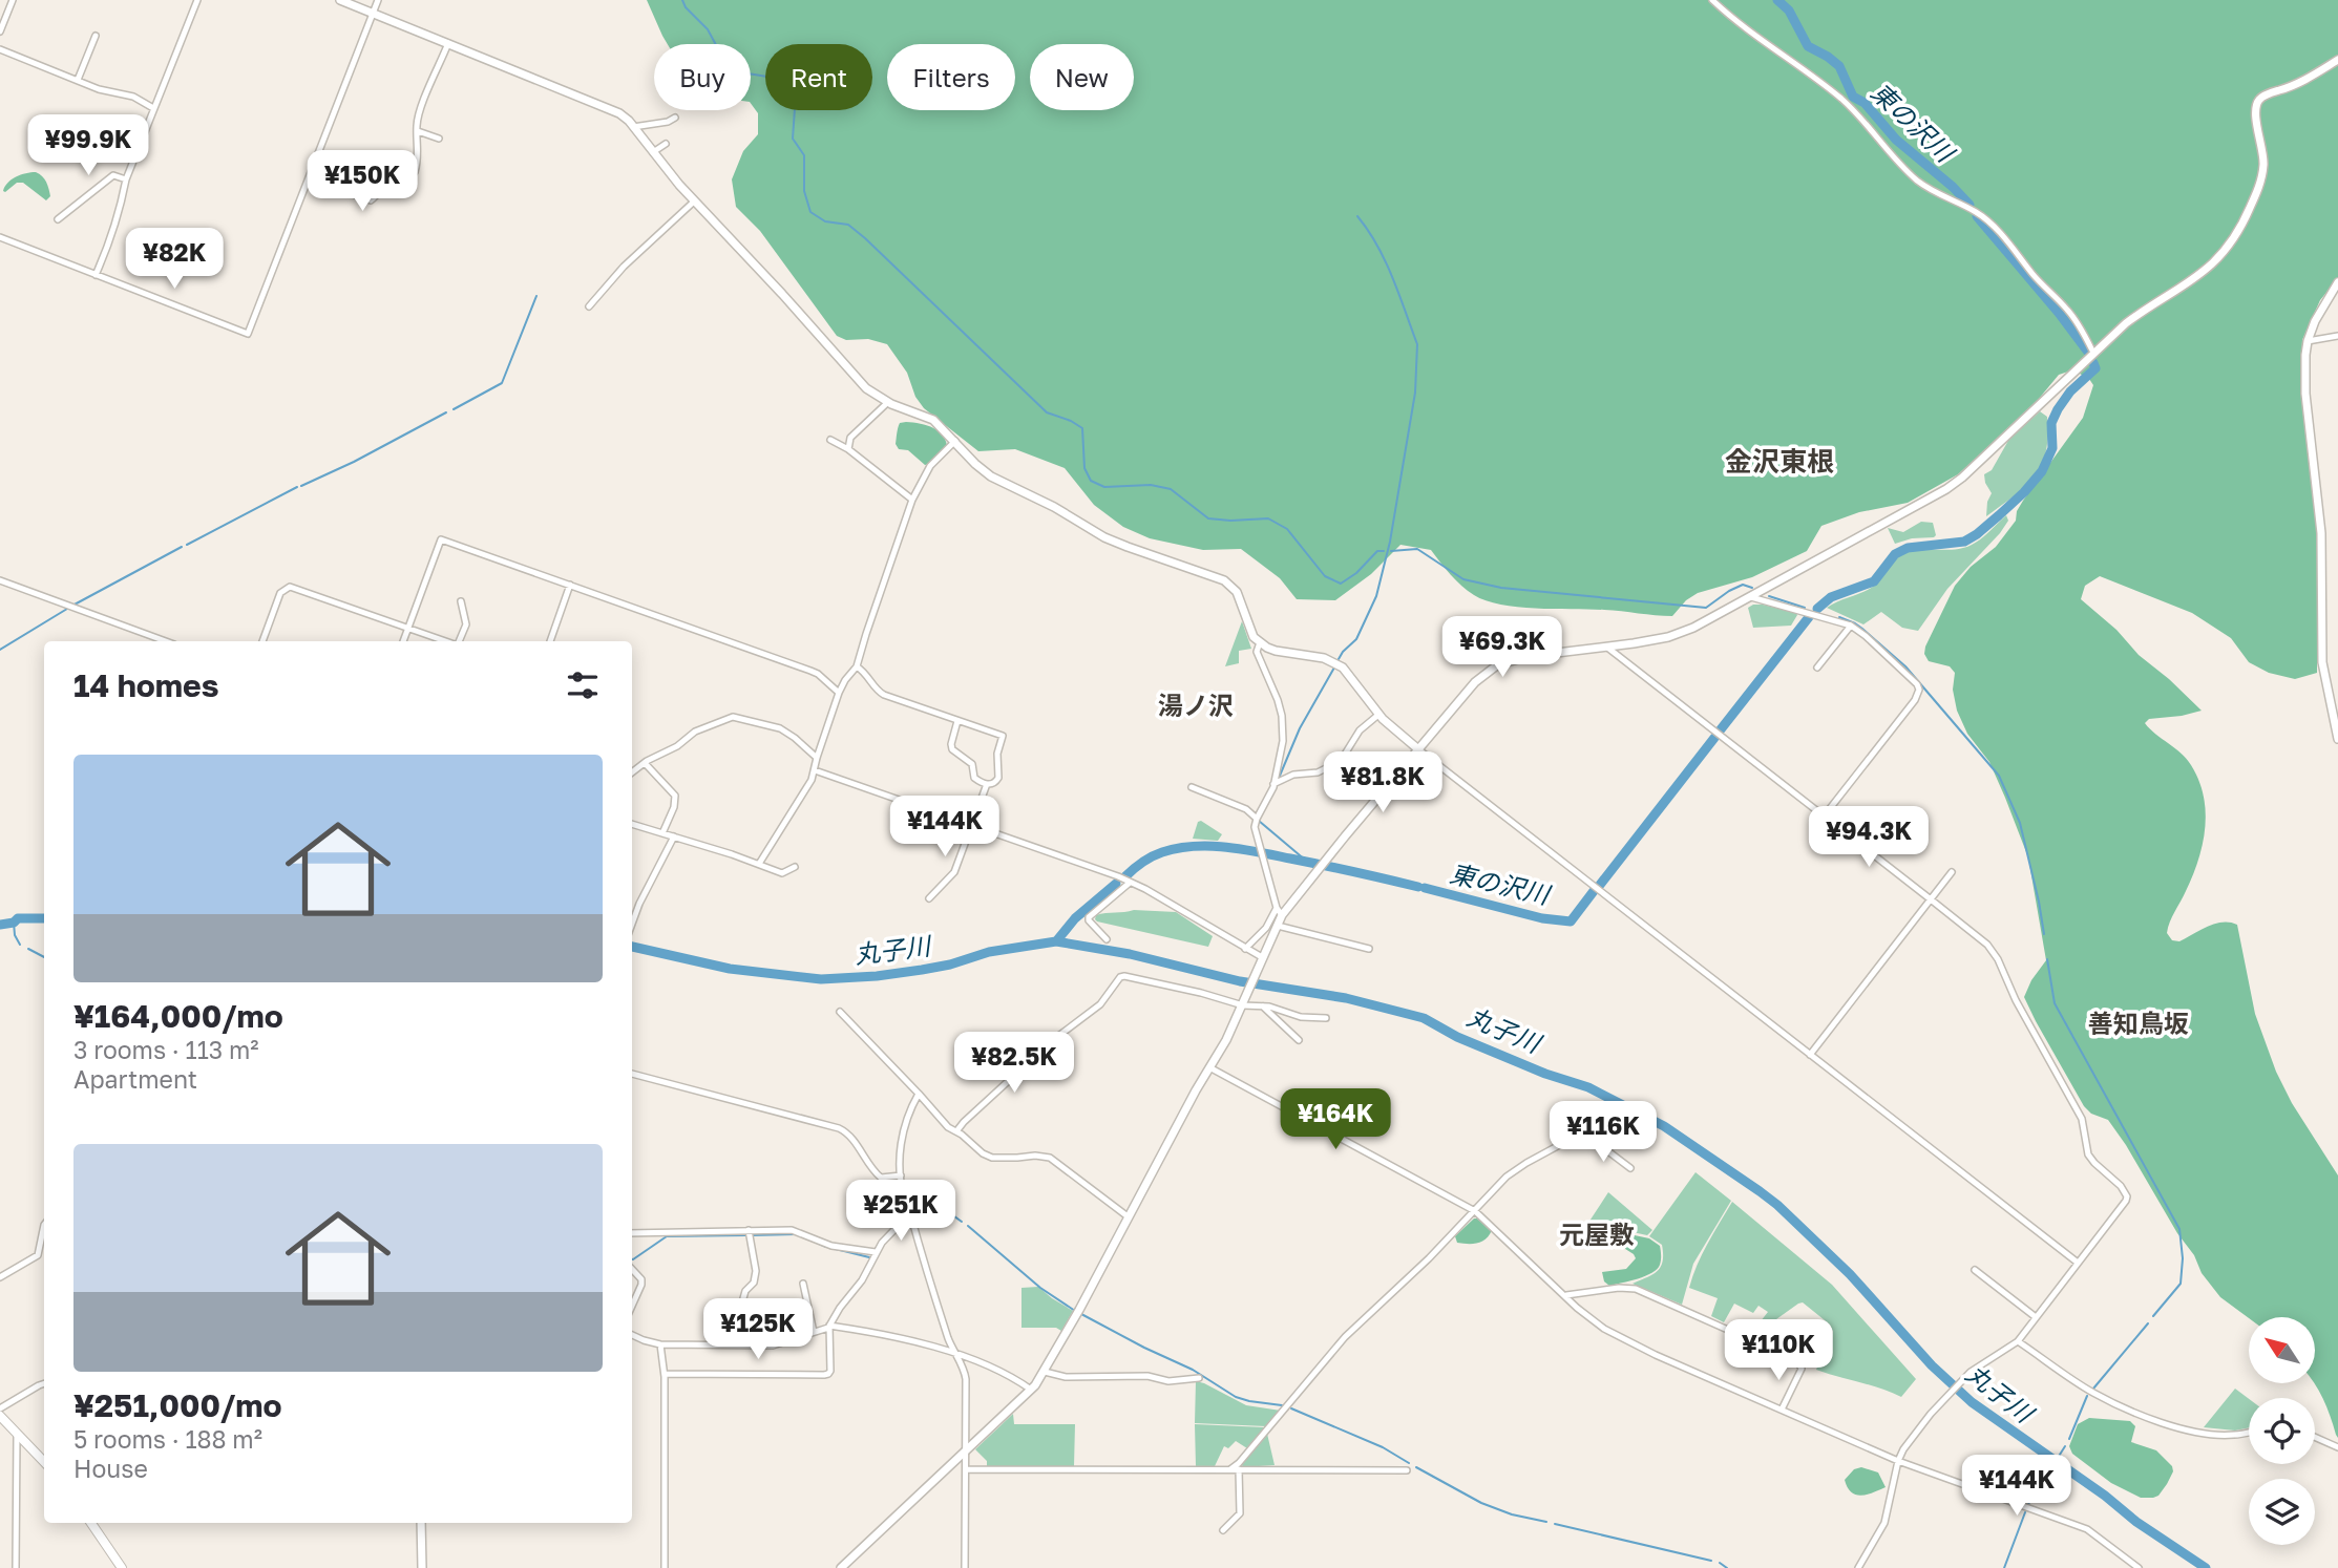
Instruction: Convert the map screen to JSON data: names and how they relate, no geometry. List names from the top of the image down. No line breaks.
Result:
{"districts":["金沢東根","湯ノ沢","善知鳥坂","元屋敷"],"water":["東の沢川","丸子川"],"north":"top left","page":{"chip":["Buy","Rent","Filters","New"],"price":["¥99.9K","¥150K","¥82K","¥69.3K","¥81.8K","¥144K","¥94.3K","¥82.5K","¥164K","¥116K","¥251K","¥125K","¥110K","¥144K"],"heading":"14 homes","list":[{"name":"¥164,000/mo","note":"3 rooms · 113 m² · Apartment"},{"name":"¥251,000/mo","note":"5 rooms · 188 m² · House"}]}}
